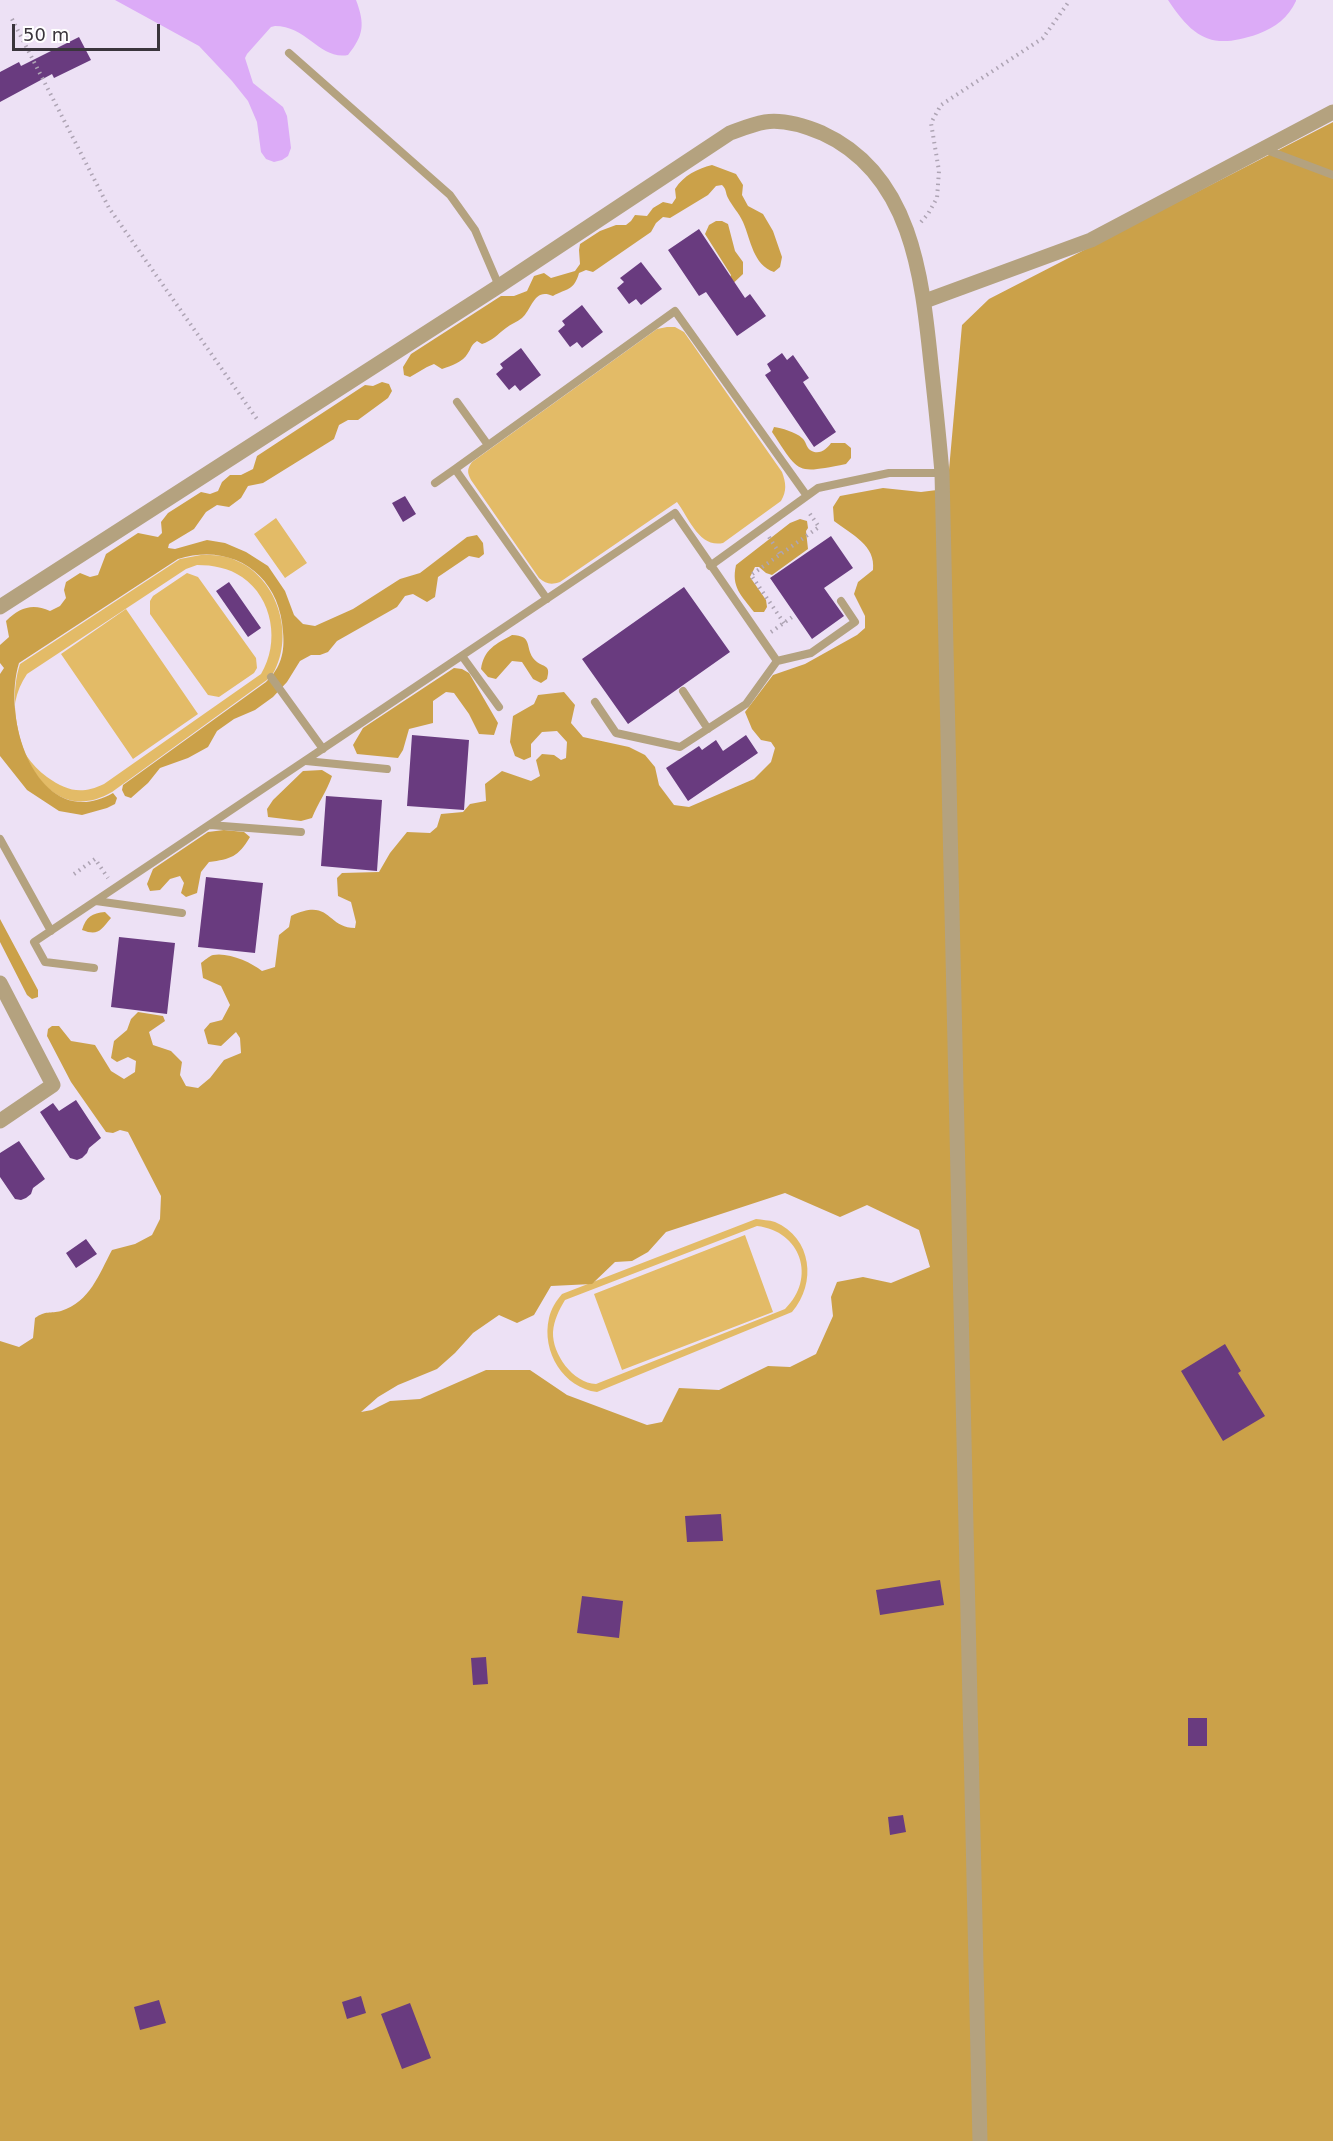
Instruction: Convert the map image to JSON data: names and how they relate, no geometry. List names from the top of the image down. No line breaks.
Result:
{"scale_bar":"50 m"}
